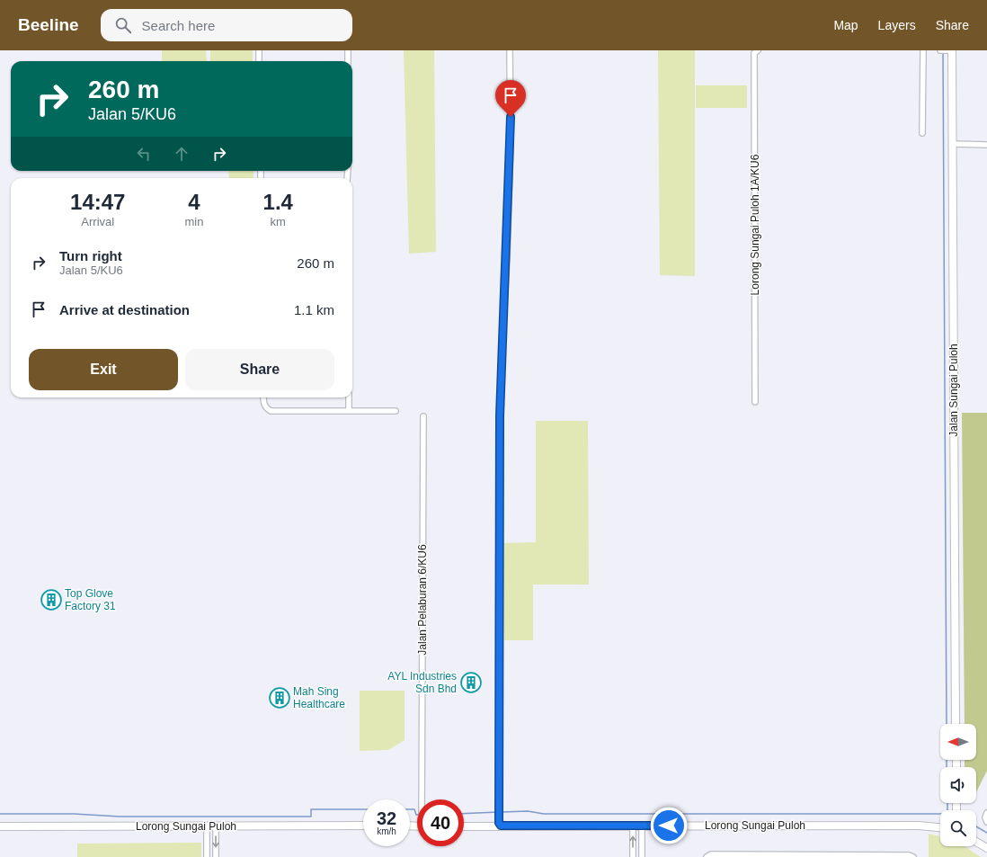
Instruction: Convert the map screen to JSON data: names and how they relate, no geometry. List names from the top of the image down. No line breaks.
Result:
{"streets":{"street":["Lorong Sungai Puloh 1A/KU6","Jalan Sungai Puloh","Jalan Pelaburan 6/KU6","Lorong Sungai Puloh"]},"places":{"building":["Top Glove Factory 31","AYL Industries Sdn Bhd","Mah Sing Healthcare"]},"north":"left","page":{"header":"Beeline","search":"Search here","nav":["Map","Layers","Share"],"turn":["260 m","Jalan 5/KU6"],"eta":["14:47","Arrival","4","min","1.4","km"],"list":[{"name":"Turn right","note":"Jalan 5/KU6","value":"260 m"},{"name":"Arrive at destination","value":"1.1 km"}],"buttons":["Exit","Share"],"speed":"32 km/h","limit":"40"}}
